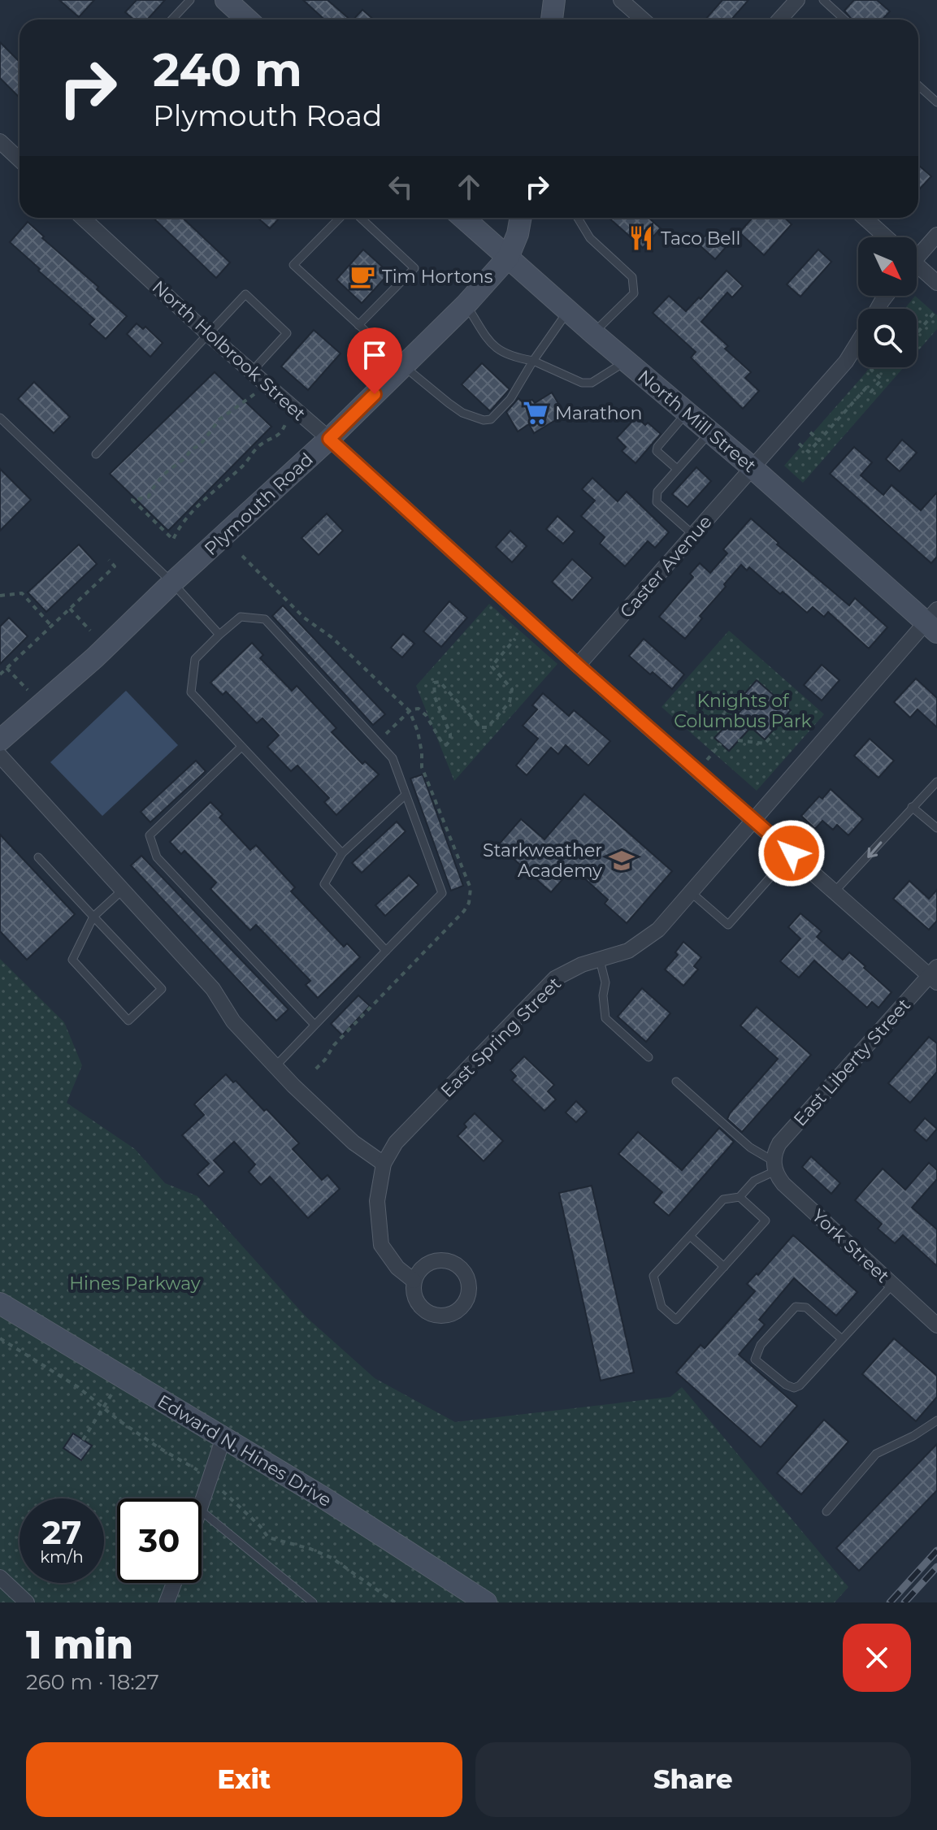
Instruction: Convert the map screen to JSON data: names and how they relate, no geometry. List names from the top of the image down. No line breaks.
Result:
{"streets":{"street":["North Holbrook Street","North Mill Street","Plymouth Road","Caster Avenue","East Spring Street","East Liberty Street","York Street","Edward N. Hines Drive"]},"crossings":[["North Holbrook Street","Plymouth Road"],["North Holbrook Street","Caster Avenue"],["North Holbrook Street","East Spring Street"],["North Holbrook Street","East Liberty Street"],["North Mill Street","Plymouth Road"],["North Mill Street","Caster Avenue"],["North Mill Street","East Spring Street"],["East Liberty Street","York Street"]],"parks":["Knights of Columbus Park","Hines Parkway"],"places":{"restaurant":["Taco Bell"],"cafe":["Tim Hortons"],"supermarket":["Marathon"],"school or university":["Starkweather Academy"]},"north":"bottom right","page":{"turn":["240 m","Plymouth Road"],"speed":"27 km/h","limit":"30","heading":["1 min","260 m · 18:27"],"buttons":["Exit","Share"]}}
